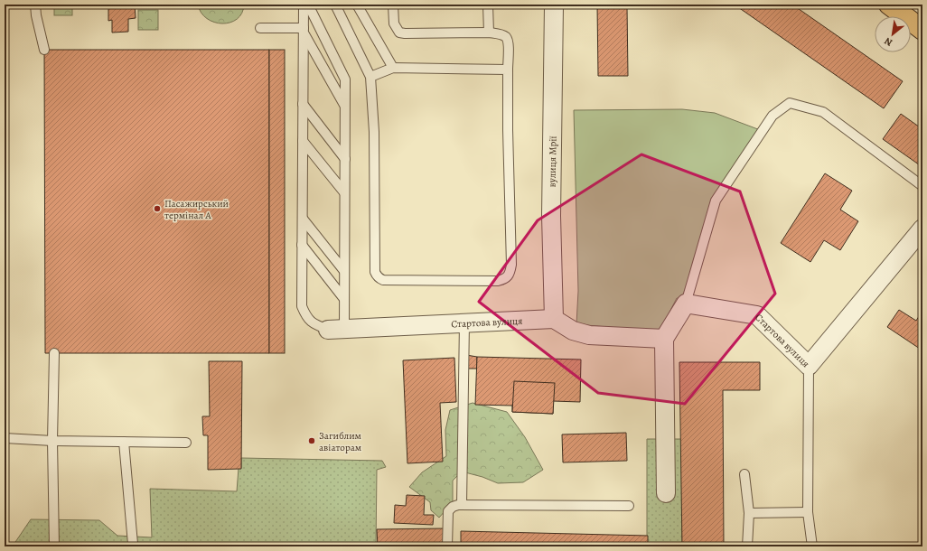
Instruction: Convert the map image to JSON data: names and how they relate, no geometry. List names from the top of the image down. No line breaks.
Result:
{"streets":{"street":["вулиця Мрії","Стартова вулиця"]},"crossings":[["вулиця Мрії","Стартова вулиця"]],"places":["Пасажирський термінал A","Загиблим авіаторам"],"north":"bottom left"}
